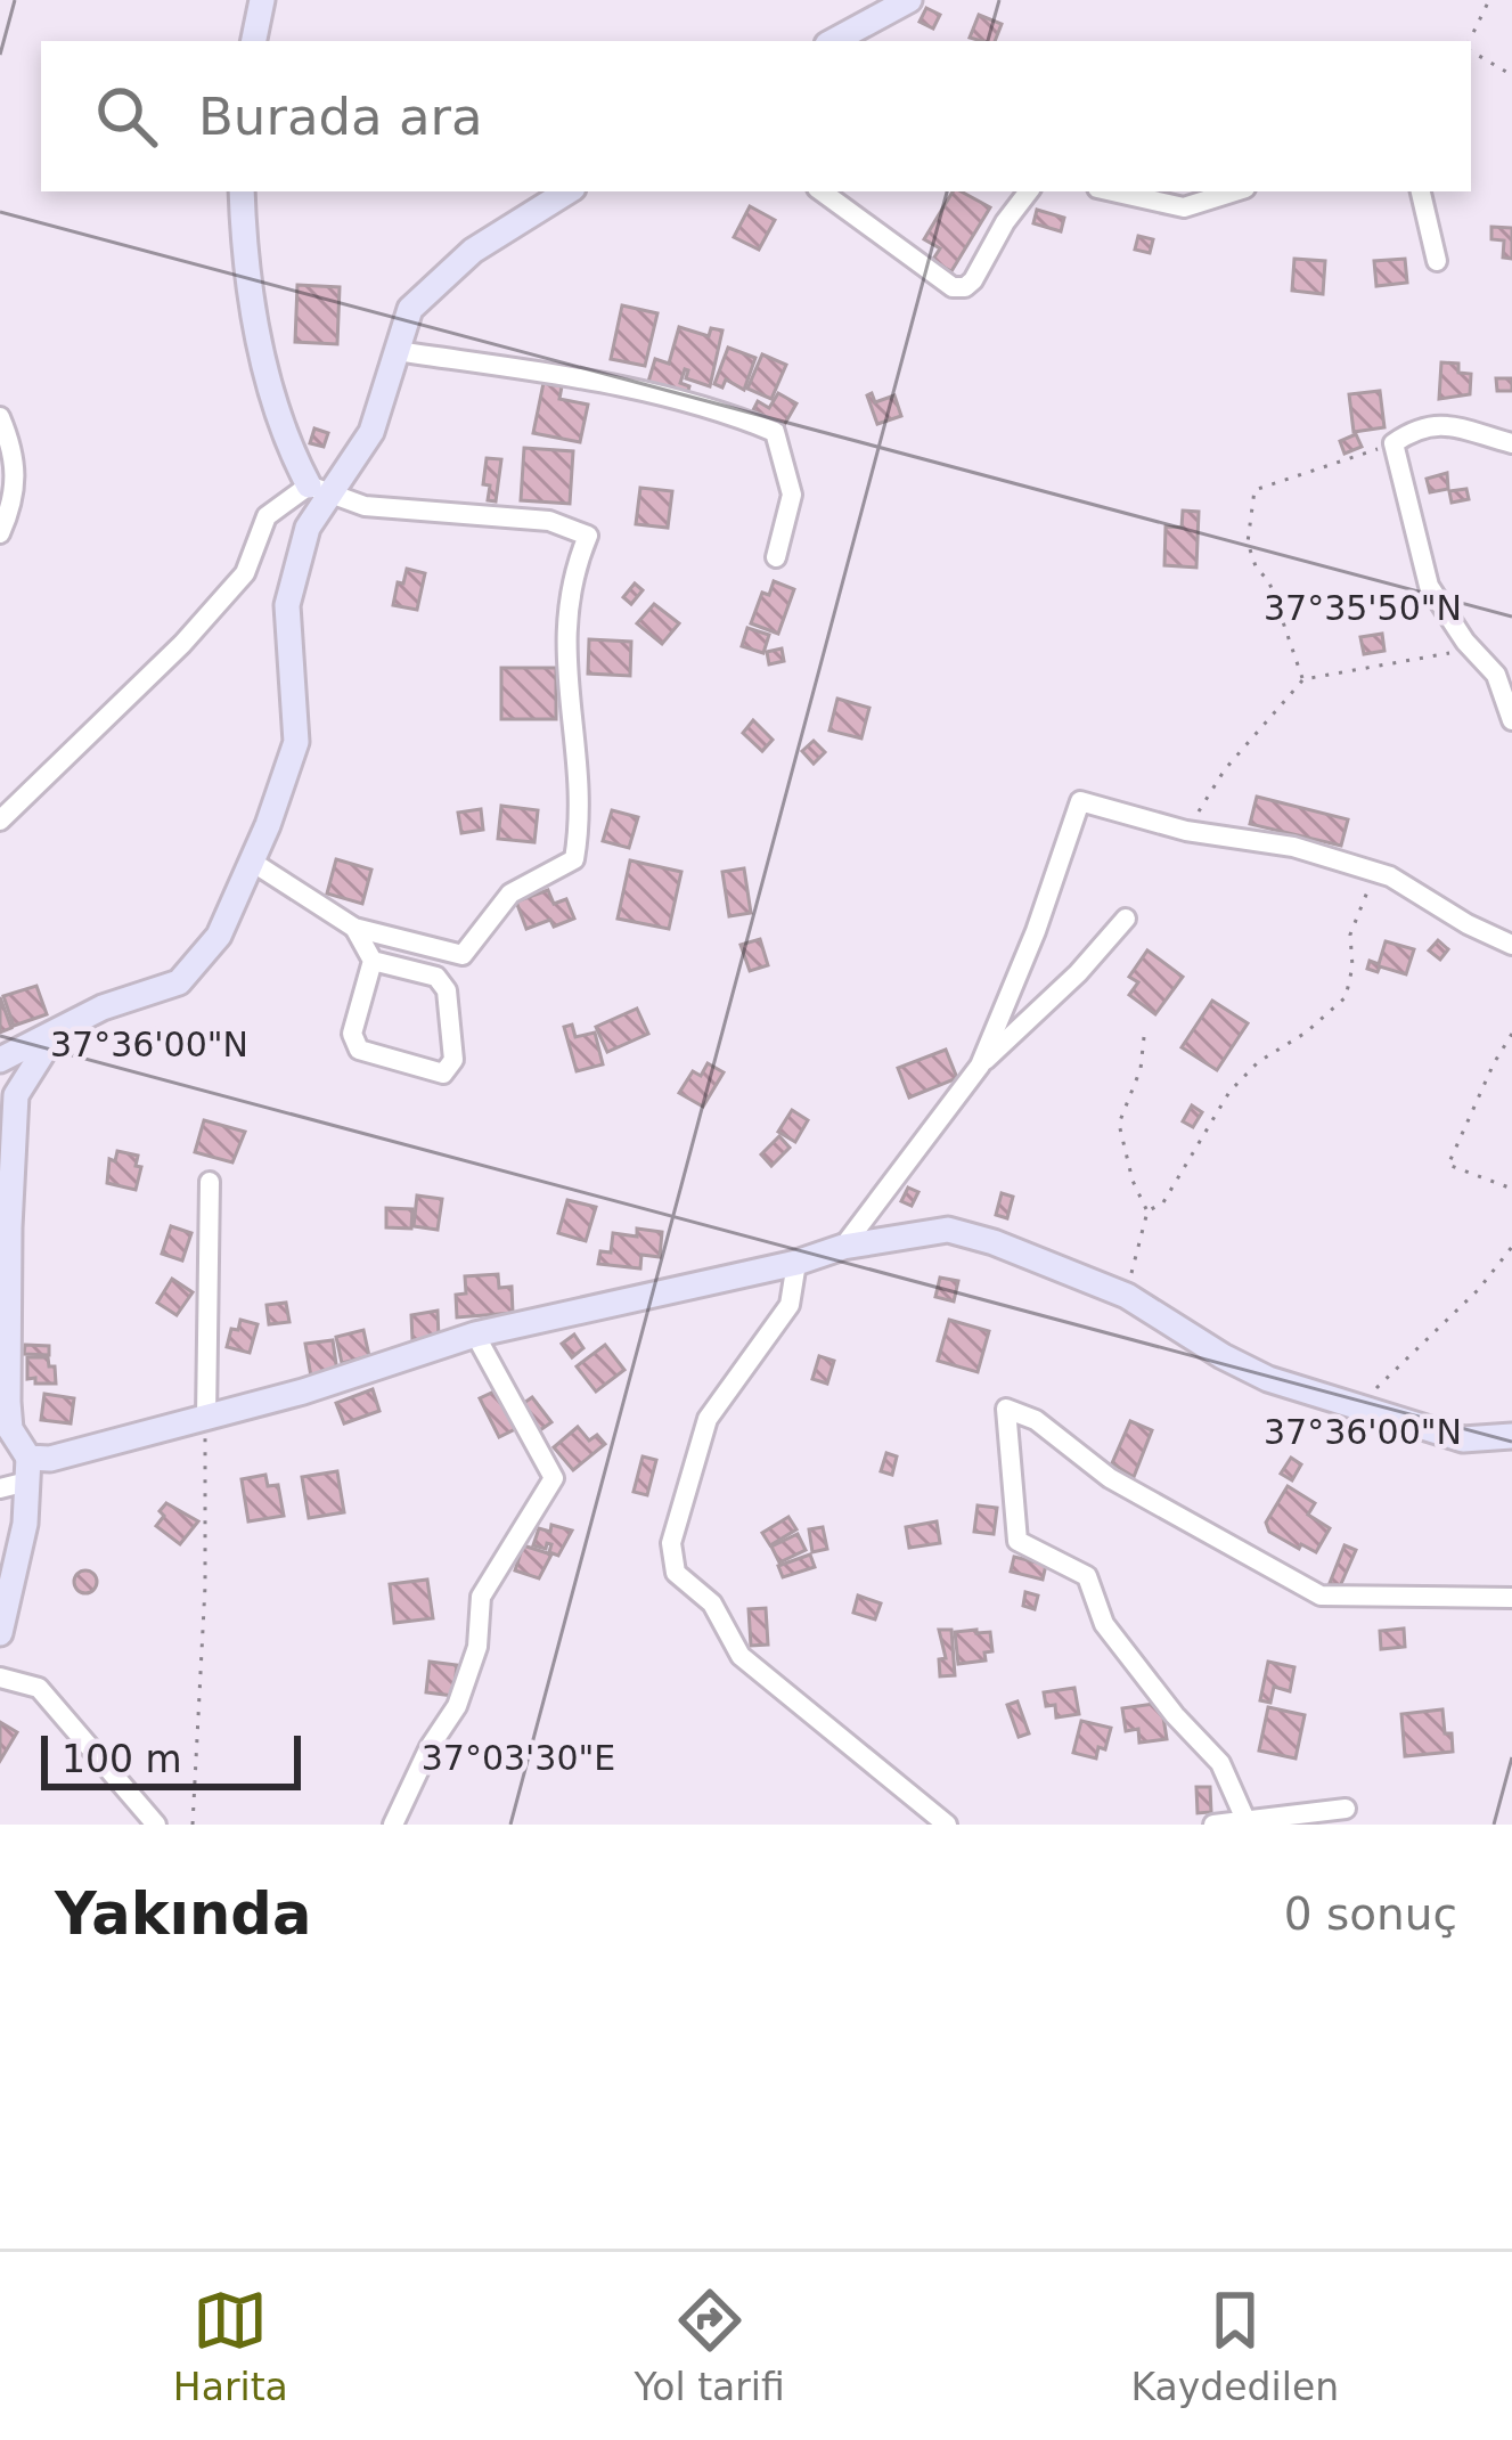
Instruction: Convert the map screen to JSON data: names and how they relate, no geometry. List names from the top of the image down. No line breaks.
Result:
{"scale_bar":"100 m","page":{"search":"Burada ara","scale":"100 m","heading":["Yakında","0 sonuç"],"nav":["Harita","Yol tarifi","Kaydedilen"]},"coordinates":["37°35'50\"N","37°36'00\"N","37°03'30\"E"]}
